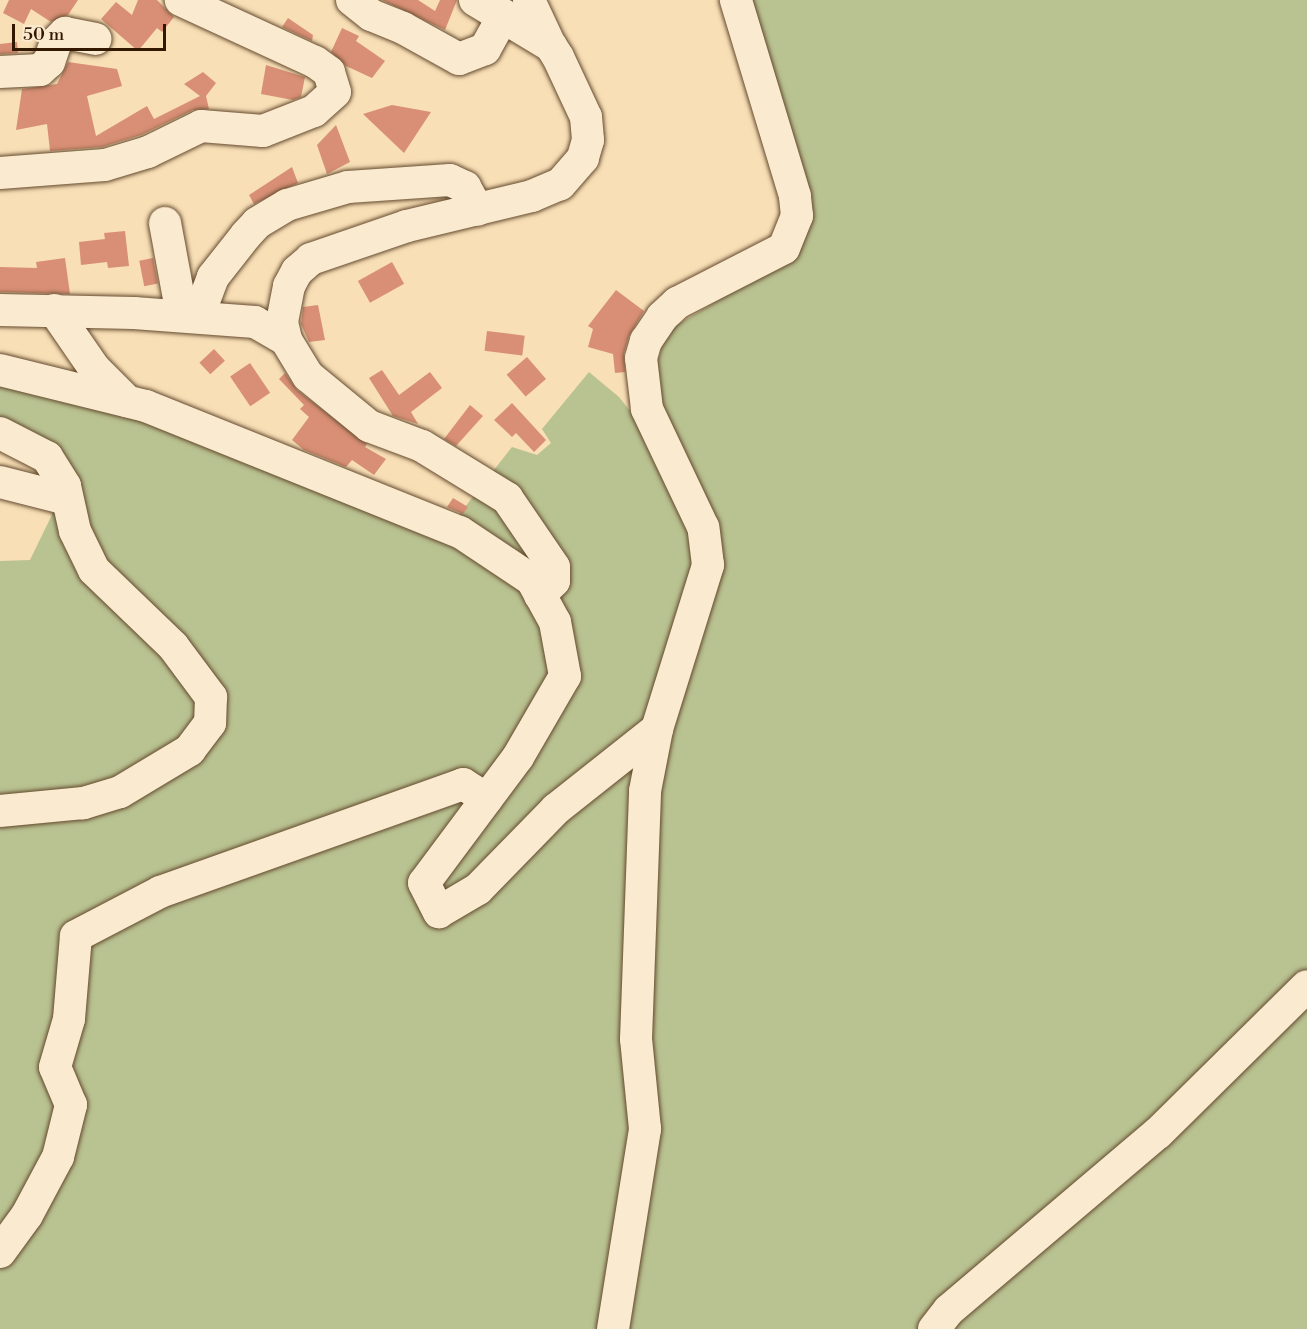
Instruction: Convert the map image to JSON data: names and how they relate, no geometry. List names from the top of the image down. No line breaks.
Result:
{"scale_bar":"50 m"}
